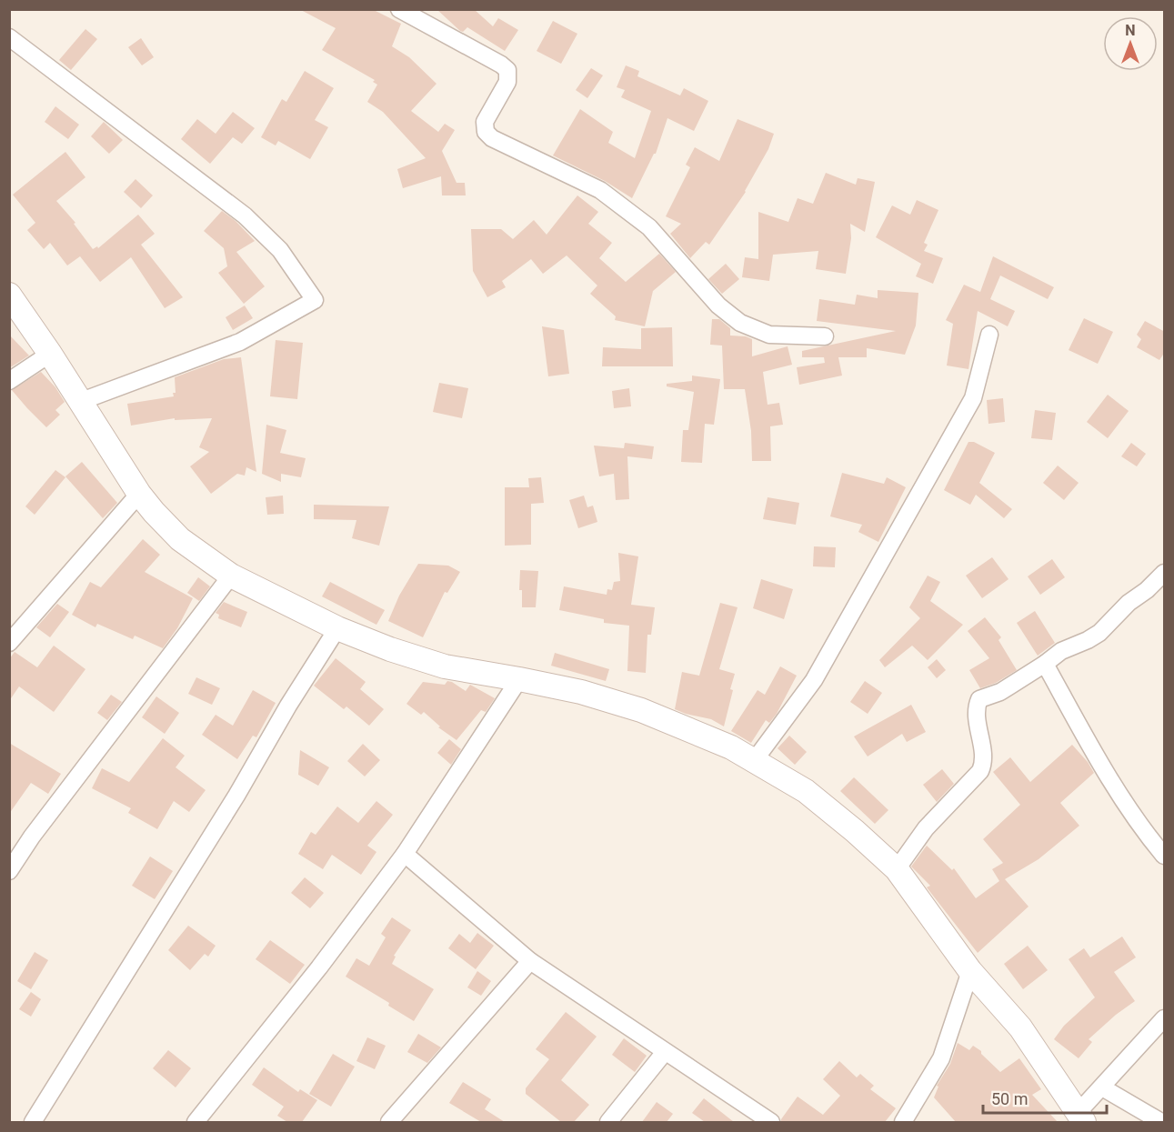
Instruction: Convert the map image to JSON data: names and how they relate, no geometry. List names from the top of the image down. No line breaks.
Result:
{"scale_bar":"50 m","north":"top"}
